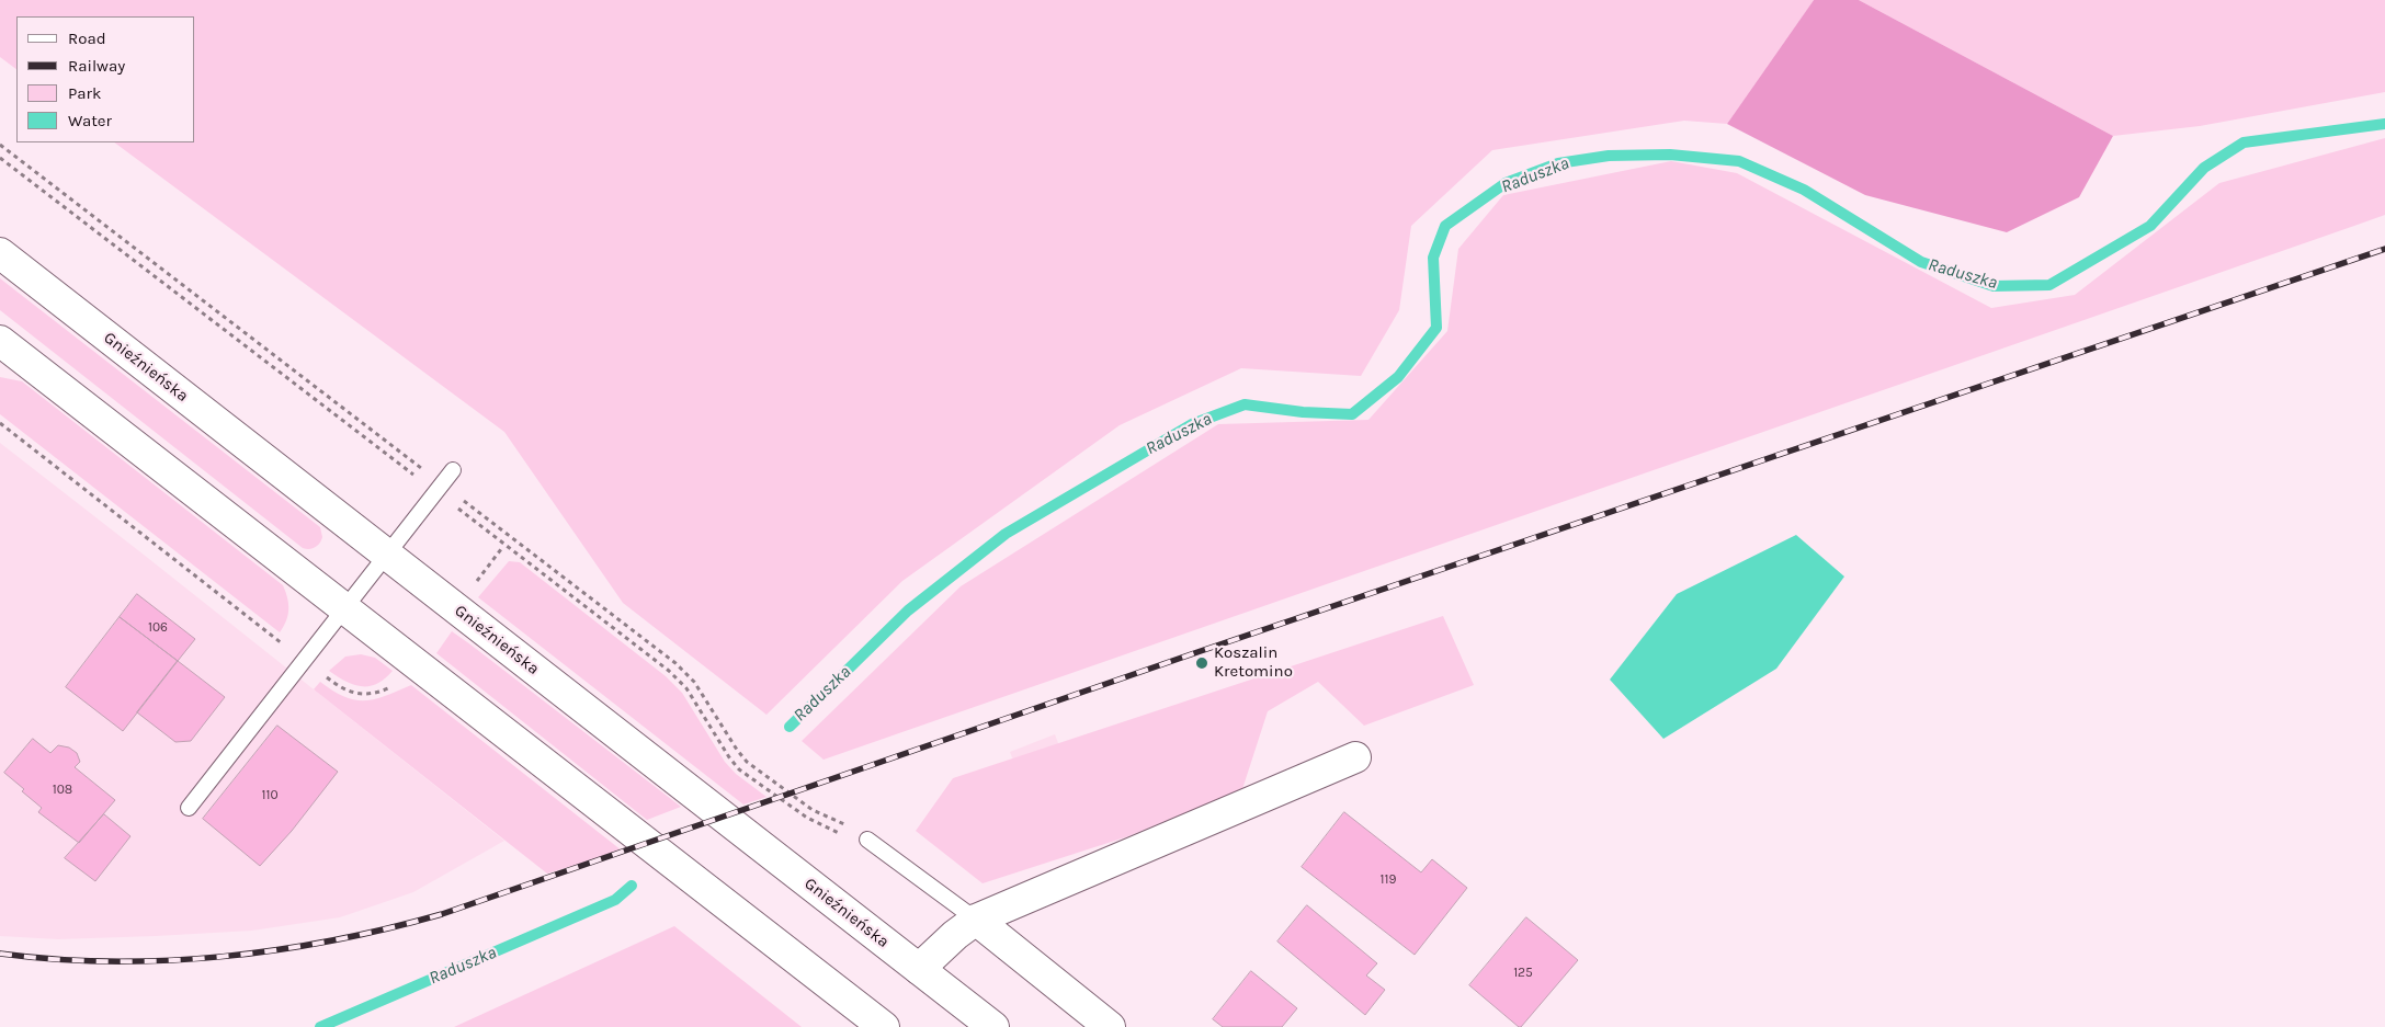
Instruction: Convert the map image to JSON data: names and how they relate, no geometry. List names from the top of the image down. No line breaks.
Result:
{"streets":{"main road":["Gnieźnieńska"]},"water":["Raduszka"],"places":["Koszalin Kretomino"],"house_numbers":["106","108","110","119","125"],"legend":["Road","Railway","Park","Water"]}
